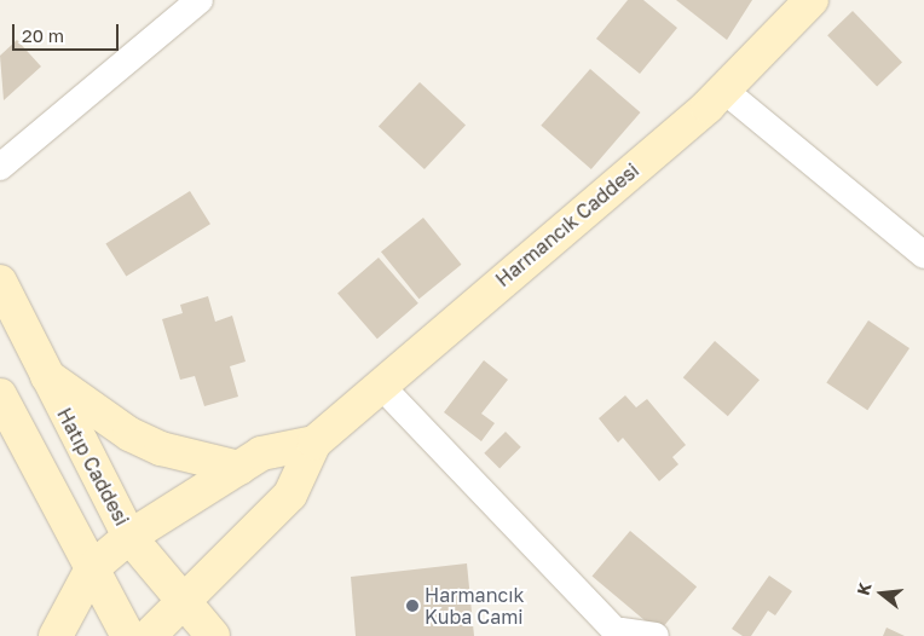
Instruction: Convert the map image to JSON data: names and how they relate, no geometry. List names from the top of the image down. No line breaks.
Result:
{"streets":{"street":["Harmancık Caddesi","Hatıp Caddesi"]},"places":["Harmancık Kuba Cami"],"scale_bar":"20 m","north":"left"}
